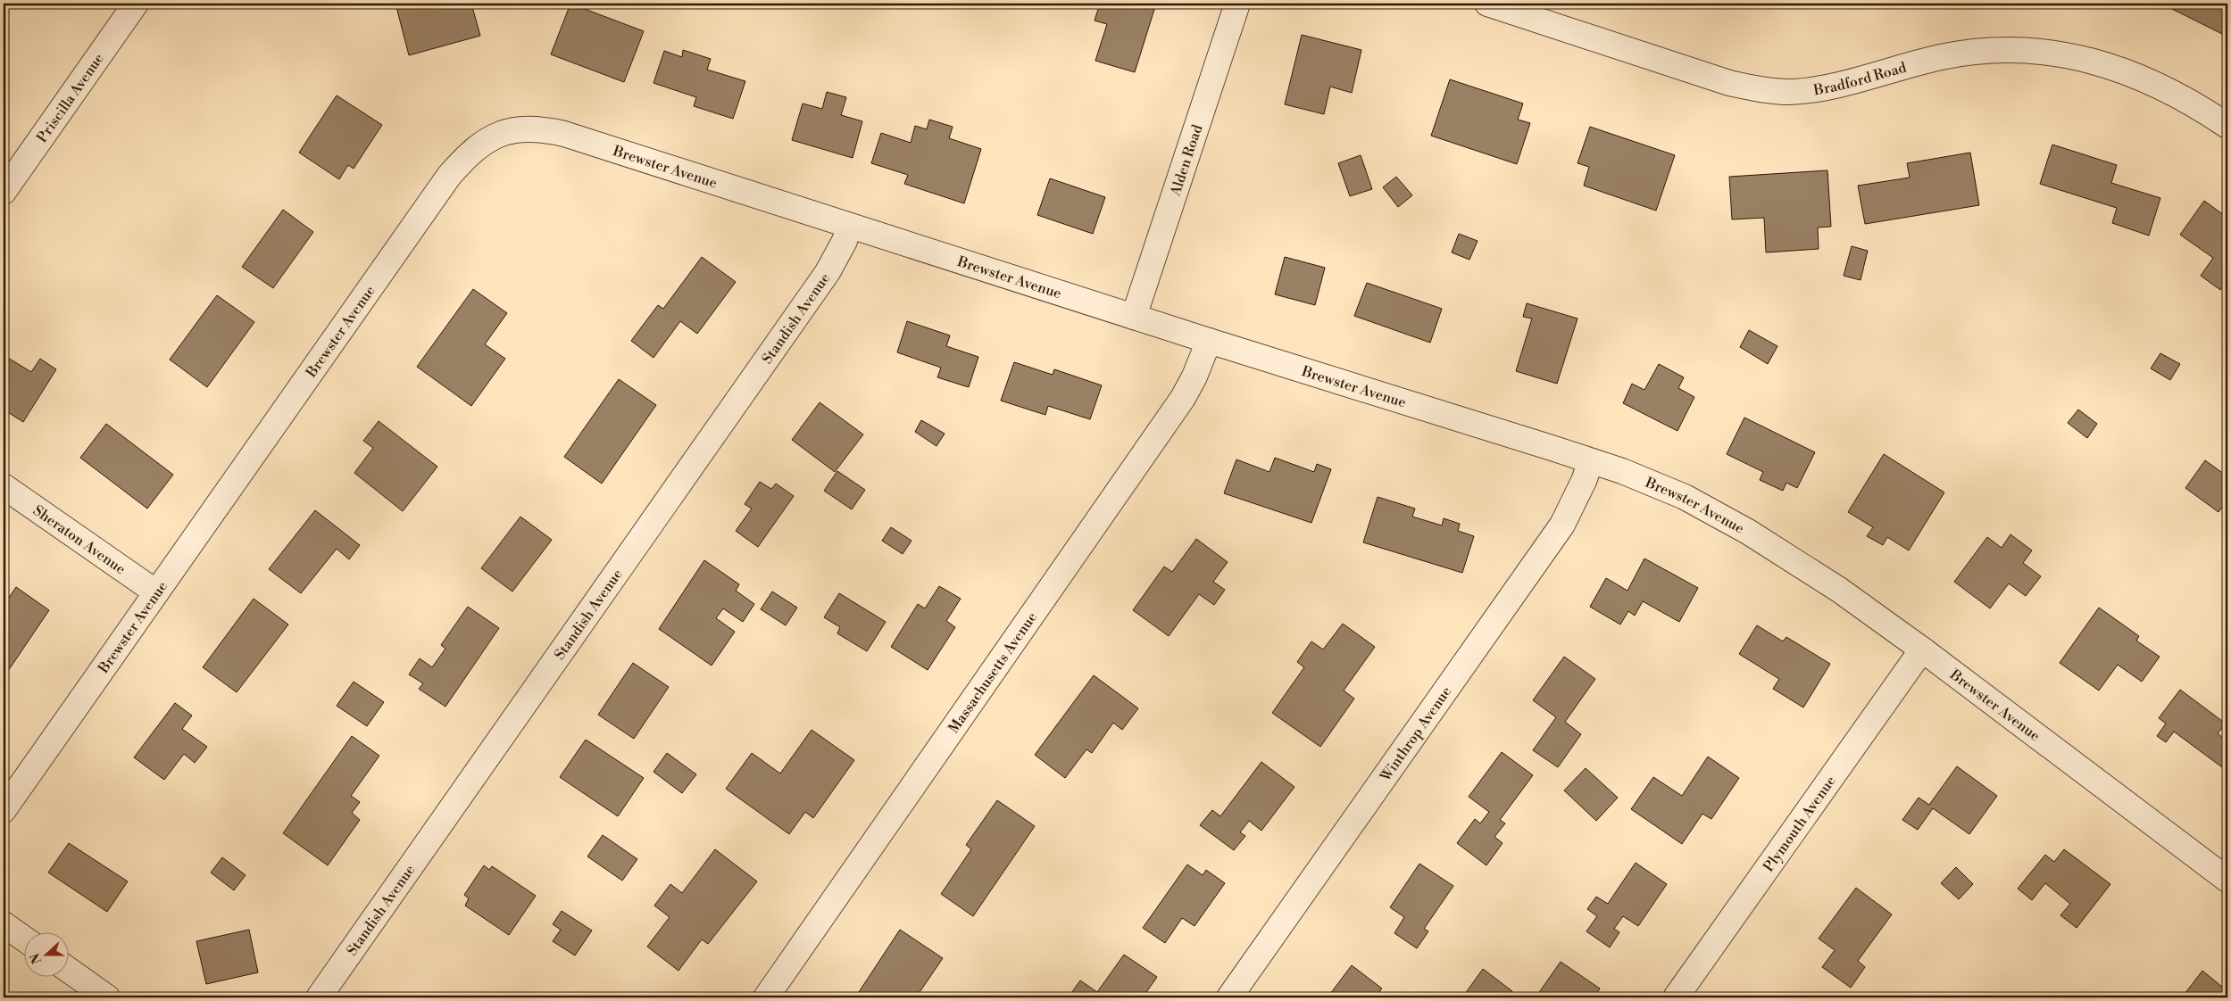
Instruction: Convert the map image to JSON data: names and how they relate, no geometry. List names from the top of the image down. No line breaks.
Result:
{"streets":{"street":["Bradford Road","Priscilla Avenue","Alden Road","Brewster Avenue","Standish Avenue","Sheraton Avenue","Massachusetts Avenue","Winthrop Avenue","Plymouth Avenue"]},"crossings":[["Alden Road","Brewster Avenue"],["Brewster Avenue","Standish Avenue"],["Brewster Avenue","Sheraton Avenue"],["Brewster Avenue","Massachusetts Avenue"],["Brewster Avenue","Winthrop Avenue"],["Brewster Avenue","Plymouth Avenue"]],"north":"left"}
